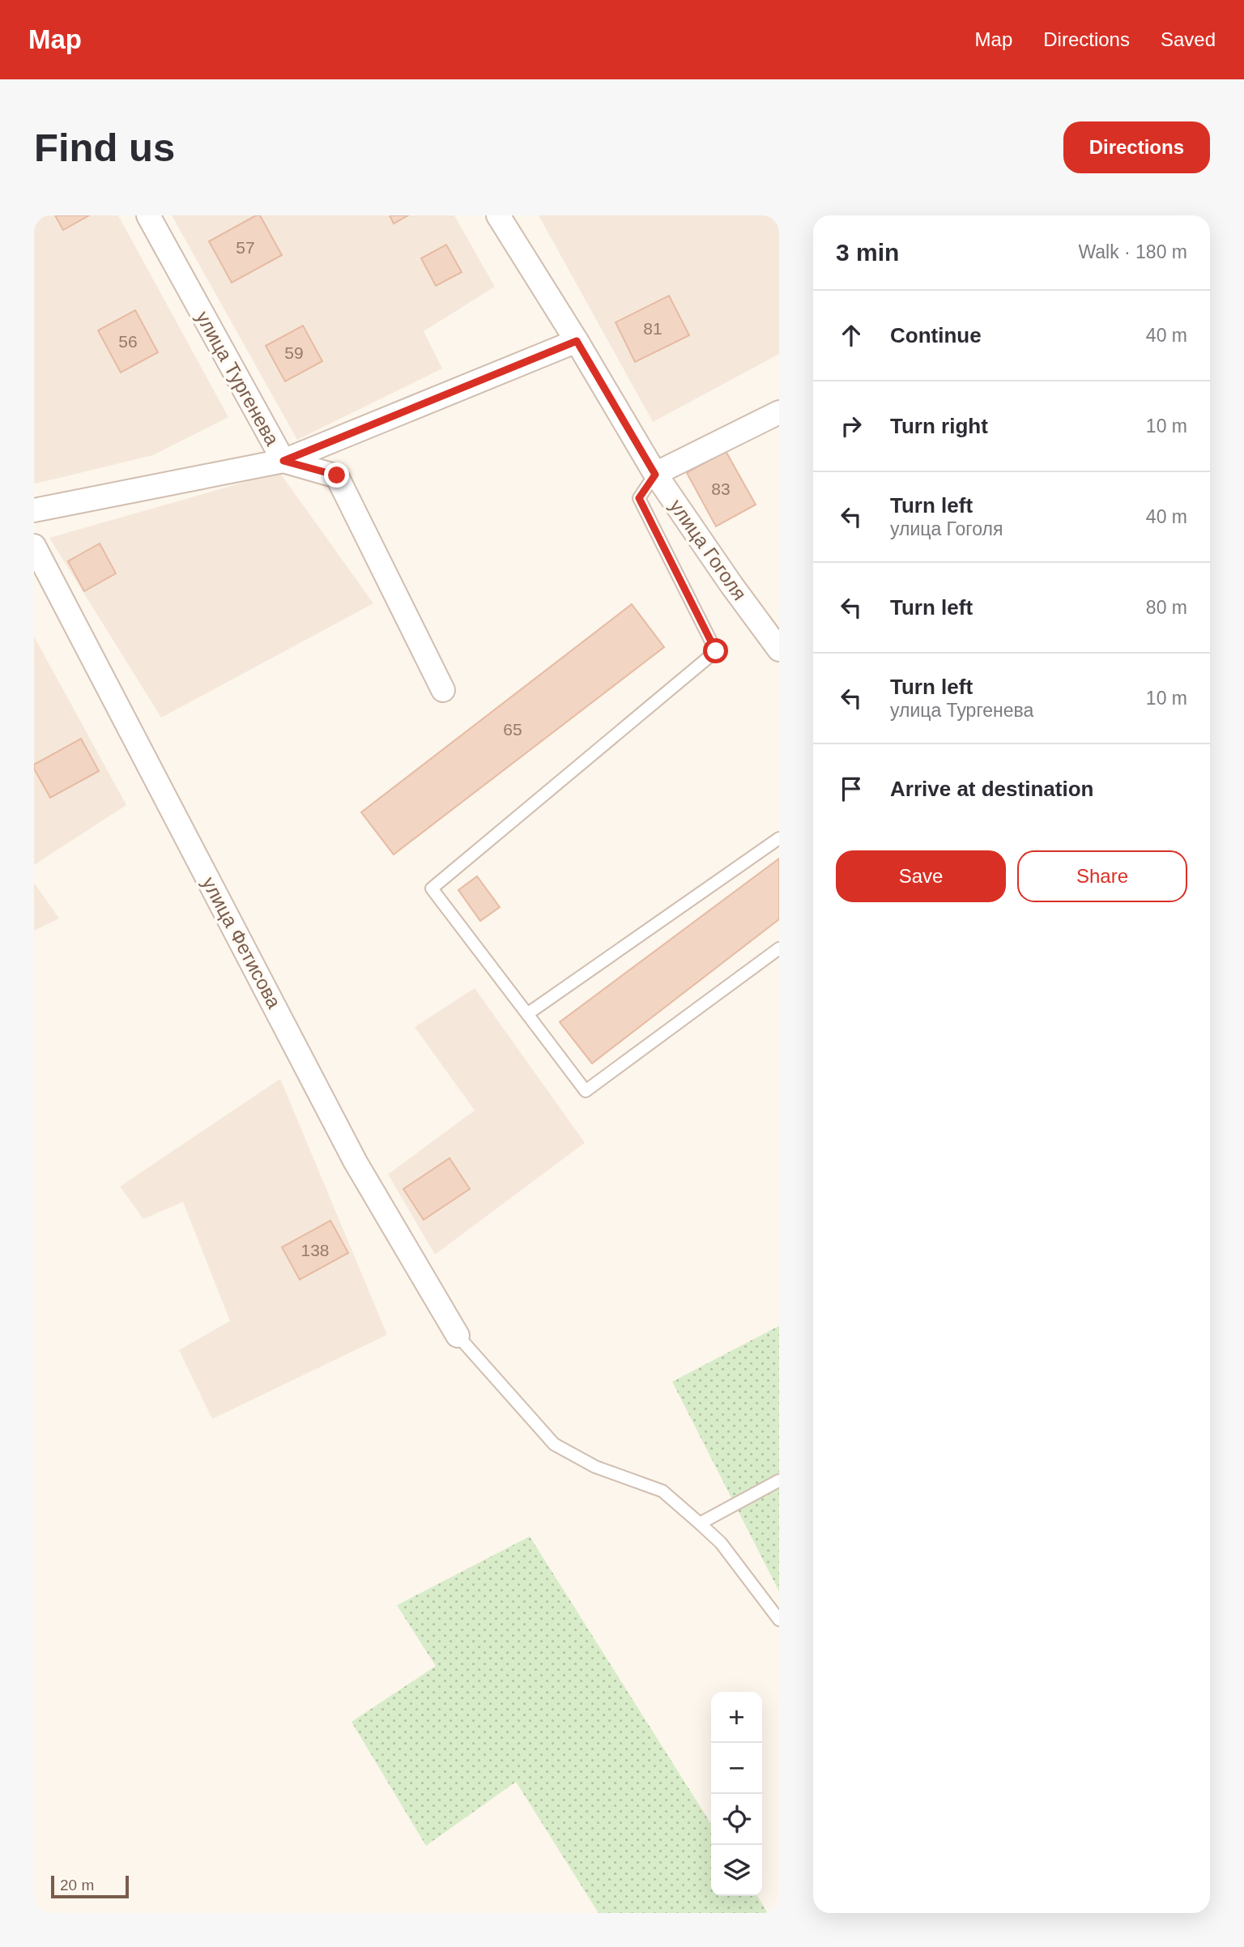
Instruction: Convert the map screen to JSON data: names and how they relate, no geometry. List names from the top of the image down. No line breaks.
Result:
{"streets":{"street":["улица Тургенева","улица Гоголя","улица Фетисова"]},"house_numbers":["57","81","56","59","83","65","138"],"scale_bar":"20 m","page":{"header":"Map","nav":["Map","Directions","Saved"],"buttons":["Directions",["Save","Share"]],"title":"Find us","heading":["3 min","Walk · 180 m"],"list":[["Continue","40 m"],["Turn right","10 m"],["Turn left","улица Гоголя","40 m"],["Turn left","80 m"],["Turn left","улица Тургенева","10 m"],"Arrive at destination"],"map_buttons":["+","−"],"scale":"20 m"}}
